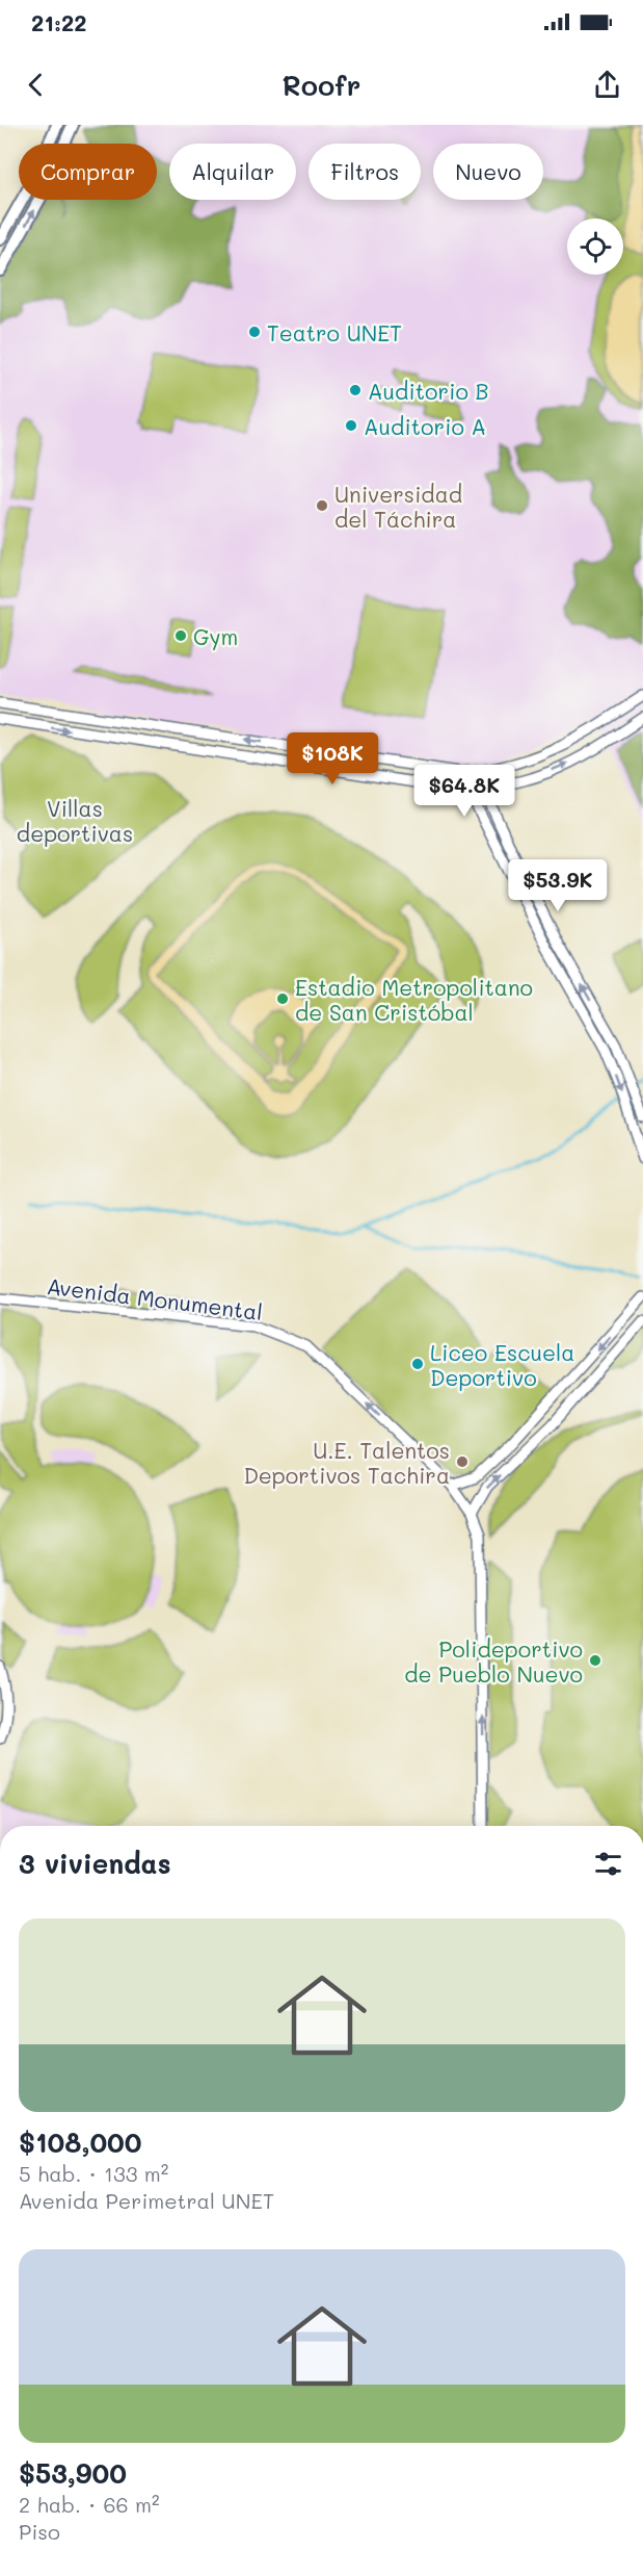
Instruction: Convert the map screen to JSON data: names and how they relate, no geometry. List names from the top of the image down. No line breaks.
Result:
{"streets":{"street":["Avenida Monumental"]},"one_way":["Avenida Monumental"],"parks":["Villas deportivas"],"places":["Teatro UNET","Auditorio B","Auditorio A","Universidad del Táchira","Gym","Estadio Metropolitano de San Cristóbal","Liceo Escuela Deportivo","U.E. Talentos Deportivos Tachira","Polideportivo de Pueblo Nuevo"],"page":{"status":"21:22","header":"Roofr","chip":["Comprar","Alquilar","Filtros","Nuevo"],"price":["$108K","$64.8K","$53.9K"],"heading":"3 viviendas","list":[{"name":"$108,000","note":"5 hab. · 133 m² · Avenida Perimetral UNET"},{"name":"$53,900","note":"2 hab. · 66 m² · Piso"}]}}
